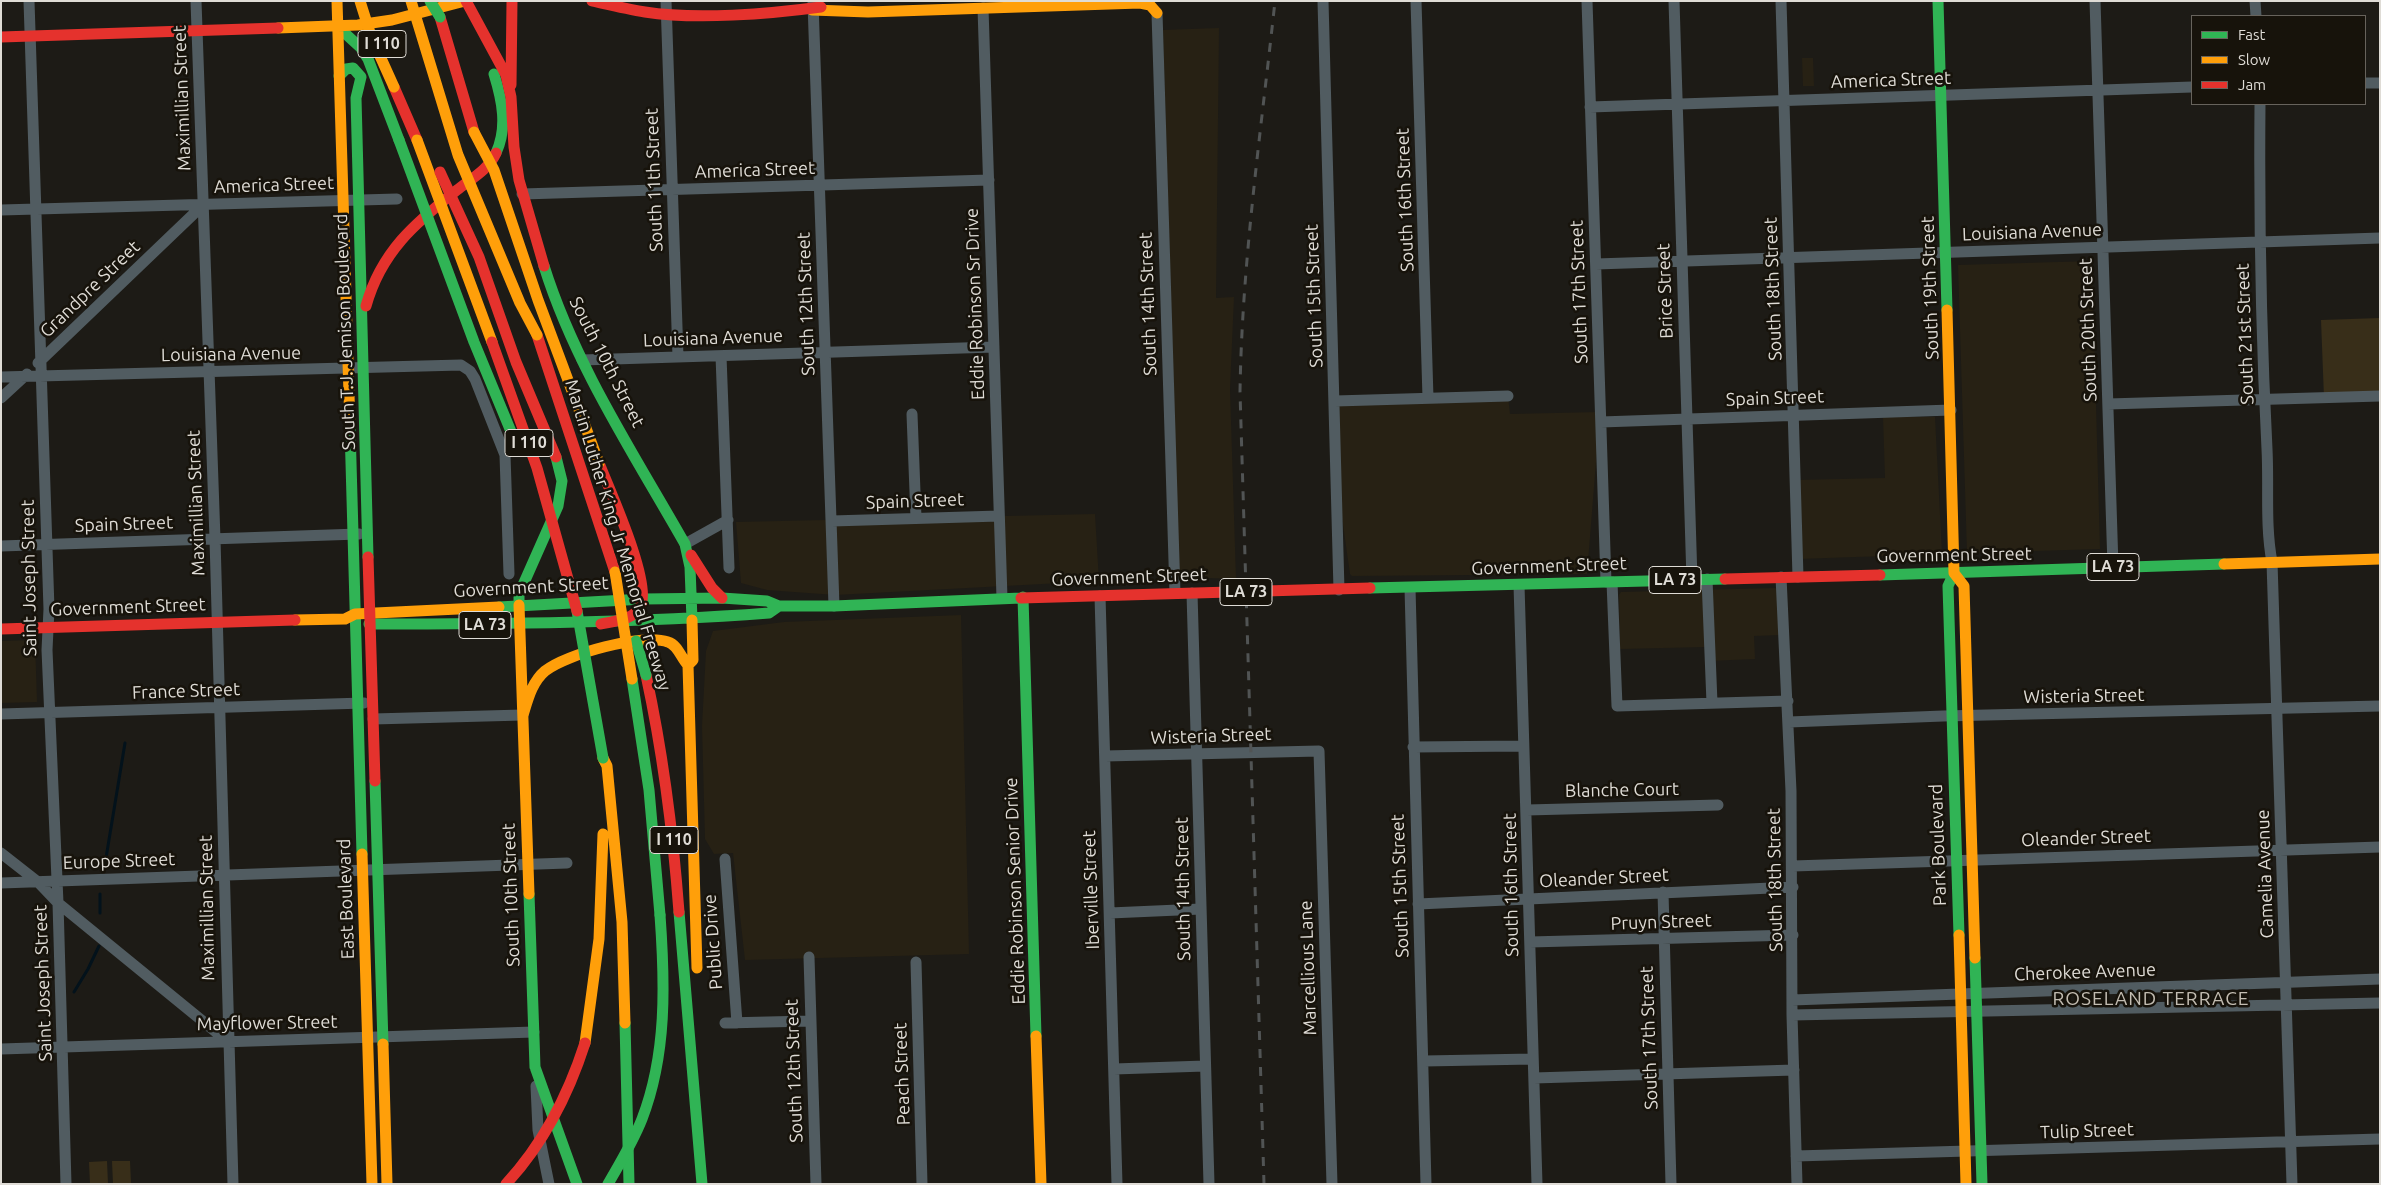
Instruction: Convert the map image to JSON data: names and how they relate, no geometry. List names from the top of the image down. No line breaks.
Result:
{"streets":{"main road":["I 110","South 19th Street","South T.J. Jemison Boulevard","South 10th Street","Martin Luther King Jr Memorial Freeway","Government Street","LA 73","Park Boulevard","Eddie Robinson Senior Drive","East Boulevard"],"street":["America Street","Maximillian Street","South 11th Street","South 16th Street","Louisiana Avenue","Grandpre Street","South 18th Street","Brice Street","South 17th Street","South 15th Street","South 12th Street","Eddie Robinson Sr Drive","South 14th Street","South 20th Street","South 21st Street","Spain Street","Saint Joseph Street","France Street","Wisteria Street","Blanche Court","Oleander Street","Europe Street","Camelia Avenue","Iberville Street","Pruyn Street","Public Drive","Marcellious Lane","Cherokee Avenue","Mayflower Street","Peach Street","Tulip Street"]},"crossings":[["I 110","South 10th Street"],["America Street","Maximillian Street"],["America Street","South 11th Street"],["America Street","South 19th Street"],["America Street","Grandpre Street"],["America Street","South 18th Street"],["America Street","Brice Street"],["America Street","South 17th Street"],["America Street","South 12th Street"],["America Street","Eddie Robinson Sr Drive"],["America Street","South 20th Street"],["America Street","South T.J. Jemison Boulevard"],["America Street","South 10th Street"],["America Street","Saint Joseph Street"],["Maximillian Street","Louisiana Avenue"],["Maximillian Street","Grandpre Street"],["Maximillian Street","Spain Street"],["Maximillian Street","Government Street"],["Maximillian Street","France Street"],["Maximillian Street","Europe Street"],["Maximillian Street","Mayflower Street"],["South 11th Street","Louisiana Avenue"],["South 16th Street","Government Street"],["South 16th Street","Blanche Court"],["South 16th Street","Oleander Street"],["South 16th Street","Pruyn Street"],["Louisiana Avenue","South 19th Street"],["Louisiana Avenue","Grandpre Street"],["Louisiana Avenue","South 18th Street"],["Louisiana Avenue","Brice Street"],["Louisiana Avenue","South 17th Street"],["Louisiana Avenue","South 12th Street"],["Louisiana Avenue","Eddie Robinson Sr Drive"],["Louisiana Avenue","South 20th Street"],["Louisiana Avenue","South T.J. Jemison Boulevard"],["Louisiana Avenue","South 21st Street"],["Louisiana Avenue","South 10th Street"],["Louisiana Avenue","Saint Joseph Street"],["South 19th Street","Spain Street"],["South 19th Street","Government Street"],["South 19th Street","Park Boulevard"],["Grandpre Street","Saint Joseph Street"],["South 18th Street","Spain Street"],["South 18th Street","Government Street"],["South 18th Street","Wisteria Street"],["South 18th Street","Oleander Street"],["South 18th Street","Pruyn Street"],["South 18th Street","Cherokee Avenue"],["South 18th Street","Tulip Street"],["Brice Street","Spain Street"],["Brice Street","Government Street"],["South 17th Street","Spain Street"],["South 17th Street","Government Street"],["South 17th Street","Oleander Street"],["South 17th Street","Pruyn Street"],["South 15th Street","Government Street"],["South 15th Street","Oleander Street"],["South 12th Street","Spain Street"],["South 12th Street","Government Street"],["South 12th Street","Public Drive"],["Eddie Robinson Sr Drive","Spain Street"],["Eddie Robinson Sr Drive","Government Street"],["South 14th Street","Government Street"],["South 14th Street","Wisteria Street"],["South 20th Street","Government Street"],["South T.J. Jemison Boulevard","Spain Street"],["South T.J. Jemison Boulevard","Government Street"],["South T.J. Jemison Boulevard","East Boulevard"],["South 21st Street","Government Street"],["South 21st Street","Camelia Avenue"],["South 10th Street","Martin Luther King Jr Memorial Freeway"],["South 10th Street","Government Street"],["South 10th Street","Europe Street"],["South 10th Street","Mayflower Street"],["Spain Street","Saint Joseph Street"],["Government Street","Saint Joseph Street"],["Government Street","Park Boulevard"],["Government Street","Camelia Avenue"],["Government Street","Iberville Street"],["Government Street","Eddie Robinson Senior Drive"],["Government Street","East Boulevard"],["Saint Joseph Street","France Street"],["Saint Joseph Street","Europe Street"],["Saint Joseph Street","Mayflower Street"],["France Street","East Boulevard"],["Wisteria Street","Park Boulevard"],["Wisteria Street","Camelia Avenue"],["Wisteria Street","Iberville Street"],["Wisteria Street","Marcellious Lane"],["Oleander Street","Park Boulevard"],["Oleander Street","Camelia Avenue"],["Park Boulevard","Cherokee Avenue"],["Park Boulevard","Tulip Street"],["Europe Street","East Boulevard"],["Camelia Avenue","Cherokee Avenue"],["Camelia Avenue","Tulip Street"],["East Boulevard","Mayflower Street"]],"districts":["ROSELAND TERRACE"],"legend":["Fast","Slow","Jam"]}
